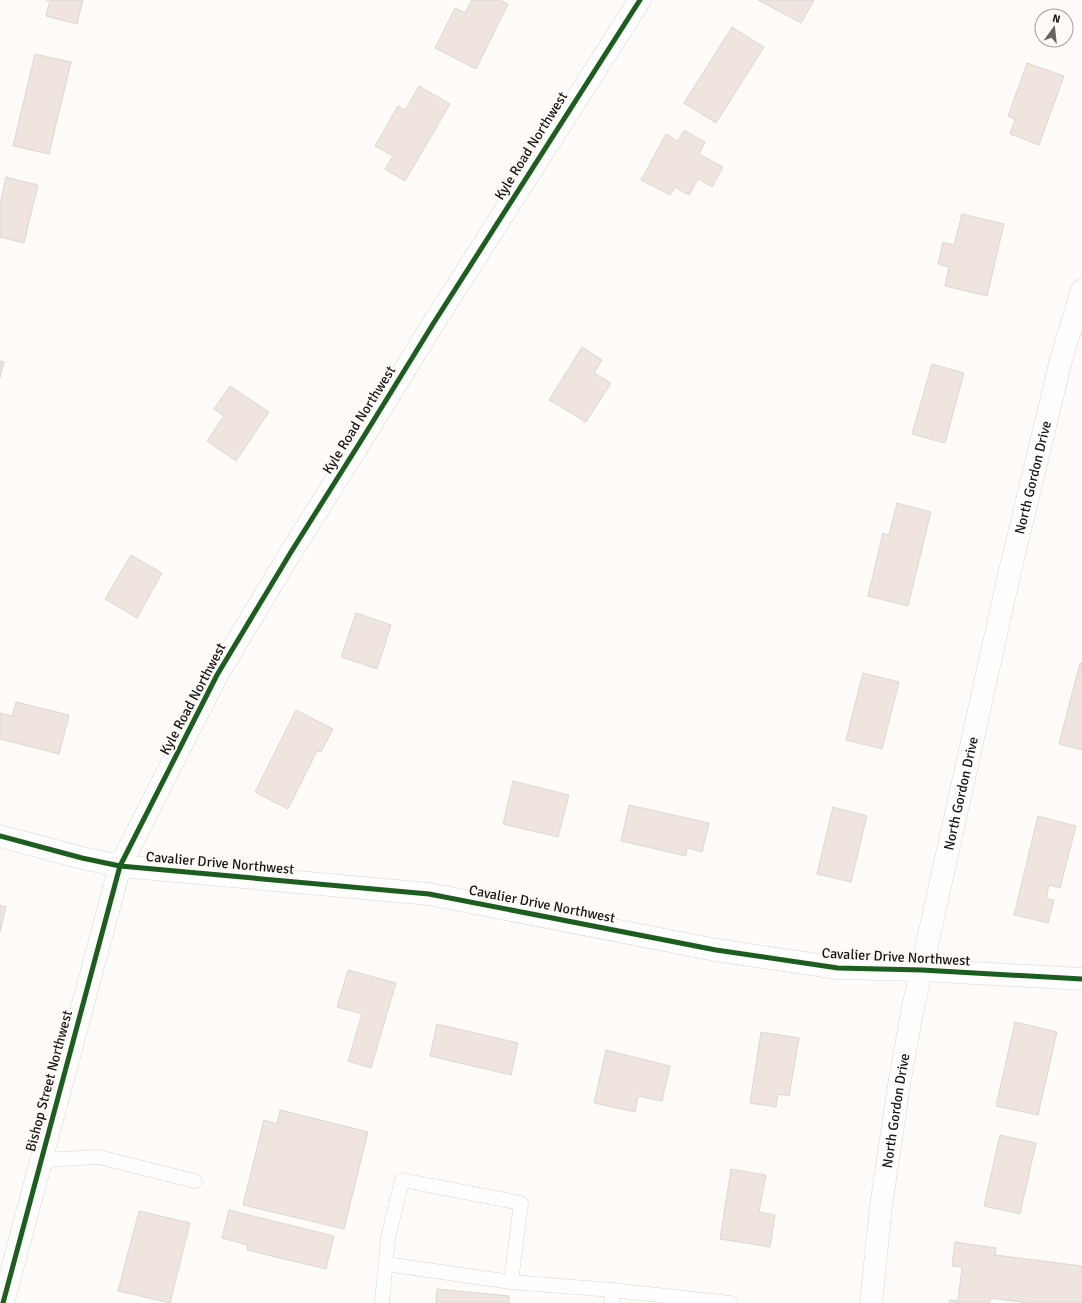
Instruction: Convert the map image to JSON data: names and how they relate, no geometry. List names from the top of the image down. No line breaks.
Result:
{"streets":{"street":["Kyle Road Northwest","North Gordon Drive","Cavalier Drive Northwest","Bishop Street Northwest"]},"crossings":[["Kyle Road Northwest","Cavalier Drive Northwest"],["Kyle Road Northwest","Bishop Street Northwest"],["North Gordon Drive","Cavalier Drive Northwest"],["Cavalier Drive Northwest","Bishop Street Northwest"]],"north":"top"}
